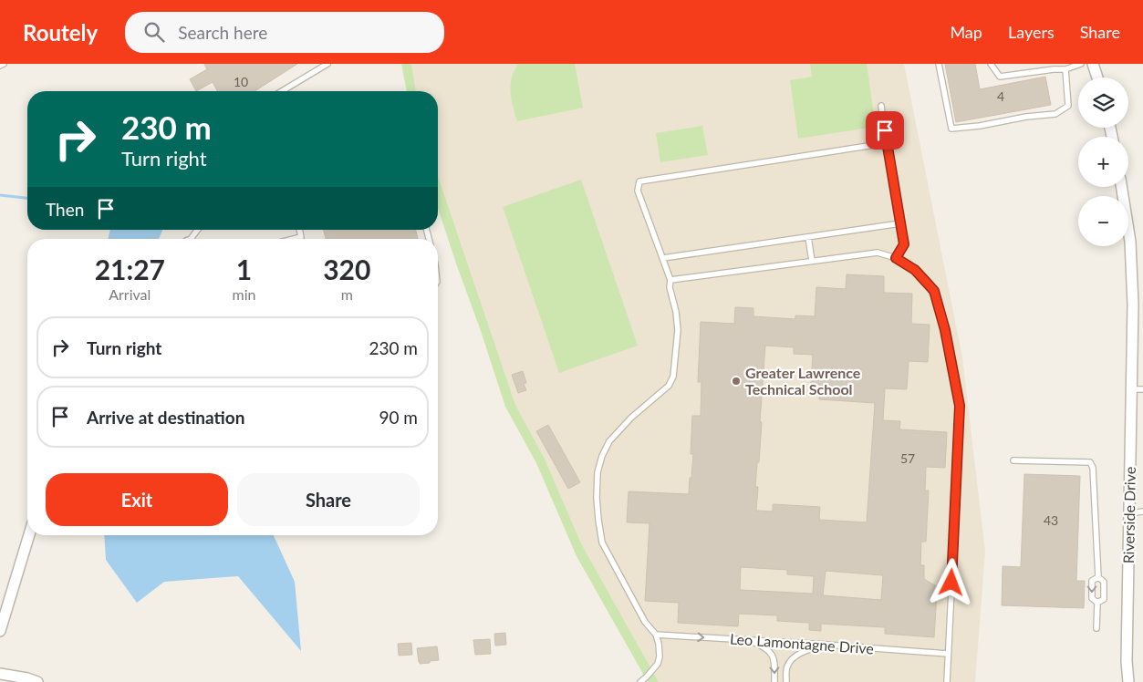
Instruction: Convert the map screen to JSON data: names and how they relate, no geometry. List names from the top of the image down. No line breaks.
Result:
{"streets":{"street":["Riverside Drive"],"lane":["Leo Lamontagne Drive"]},"places":["Greater Lawrence Technical School"],"house_numbers":["10","4","57","43"],"page":{"header":"Routely","search":"Search here","nav":["Map","Layers","Share"],"map_buttons":["+","−"],"turn":["230 m","Turn right"],"then":"Then","eta":["21:27","Arrival","1","min","320","m"],"list":[{"name":"Turn right","value":"230 m"},{"name":"Arrive at destination","value":"90 m"}],"buttons":["Exit","Share"]}}
